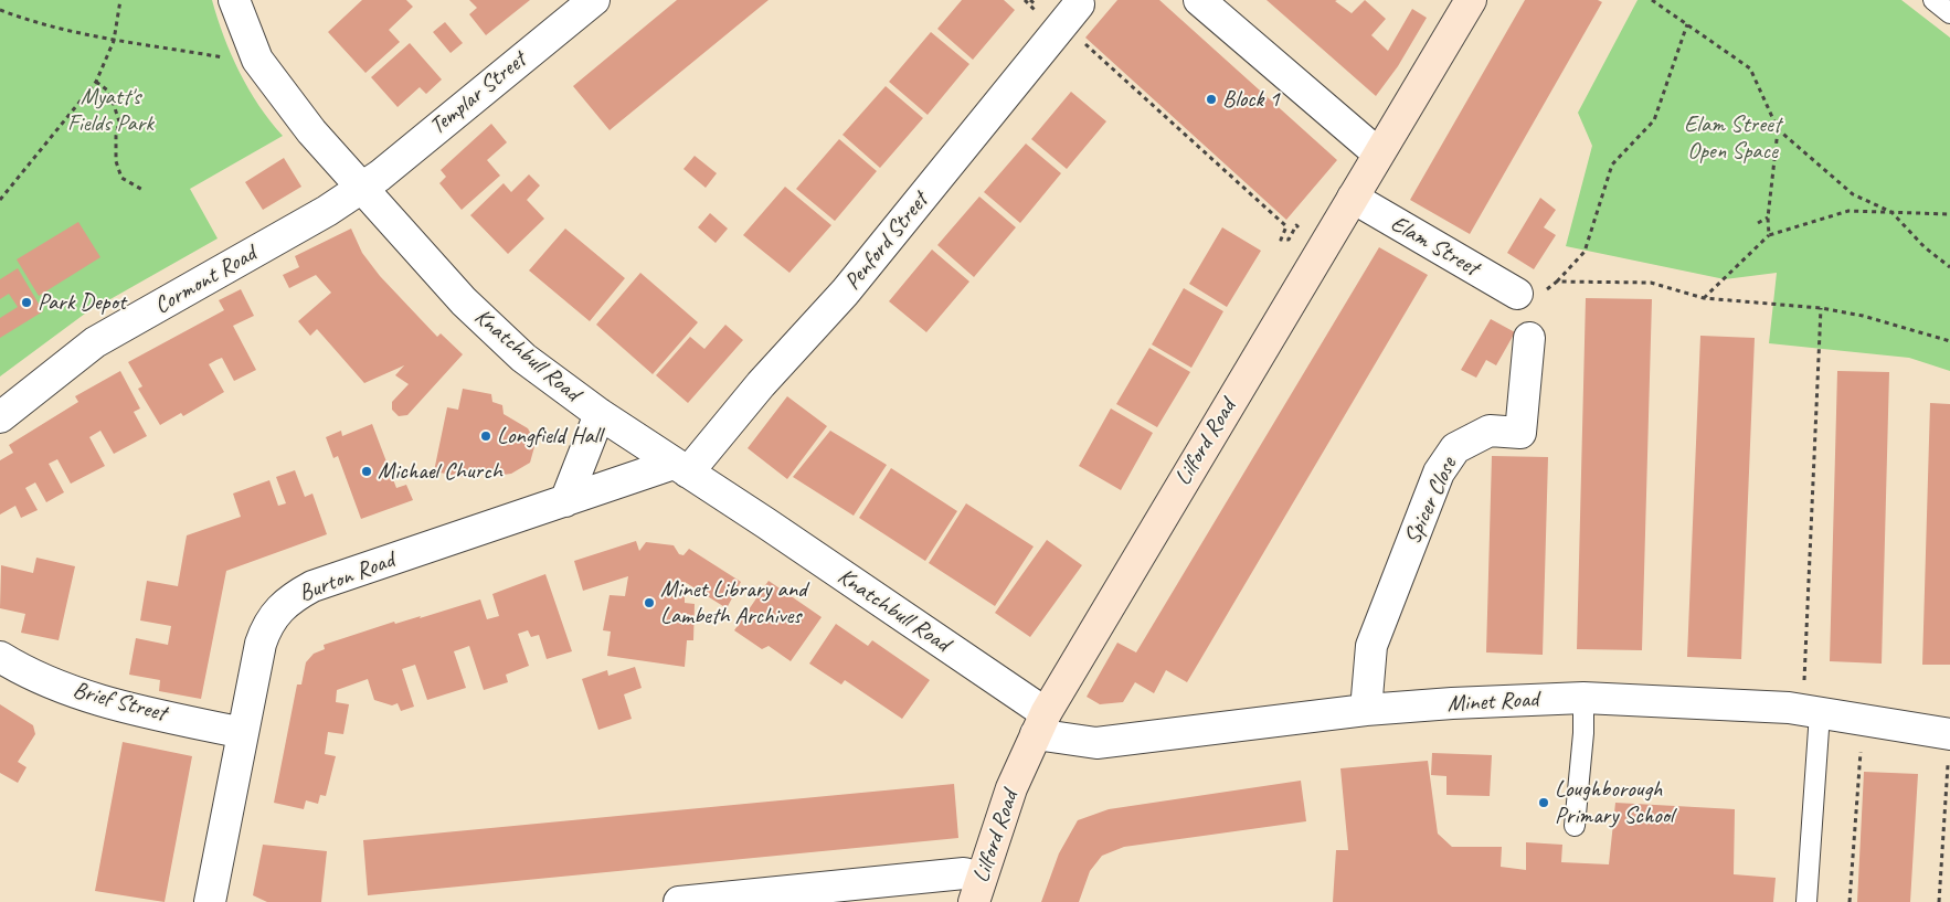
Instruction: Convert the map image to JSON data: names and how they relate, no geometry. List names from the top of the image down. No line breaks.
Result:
{"streets":{"street":["Templar Street","Penford Street","Elam Street","Cormont Road","Knatchbull Road","Lilford Road","Spicer Close","Burton Road","Brief Street","Minet Road"]},"crossings":[["Templar Street","Cormont Road"],["Templar Street","Knatchbull Road"],["Penford Street","Knatchbull Road"],["Penford Street","Burton Road"],["Elam Street","Lilford Road"],["Cormont Road","Knatchbull Road"],["Knatchbull Road","Lilford Road"],["Knatchbull Road","Burton Road"],["Knatchbull Road","Minet Road"],["Lilford Road","Minet Road"],["Spicer Close","Minet Road"],["Burton Road","Brief Street"]],"parks":["Myatt's Fields Park","Elam Street Open Space"],"places":["Block 1","Park Depot","Longfield Hall","Michael Church","Minet Library and Lambeth Archives","Loughborough Primary School"]}
